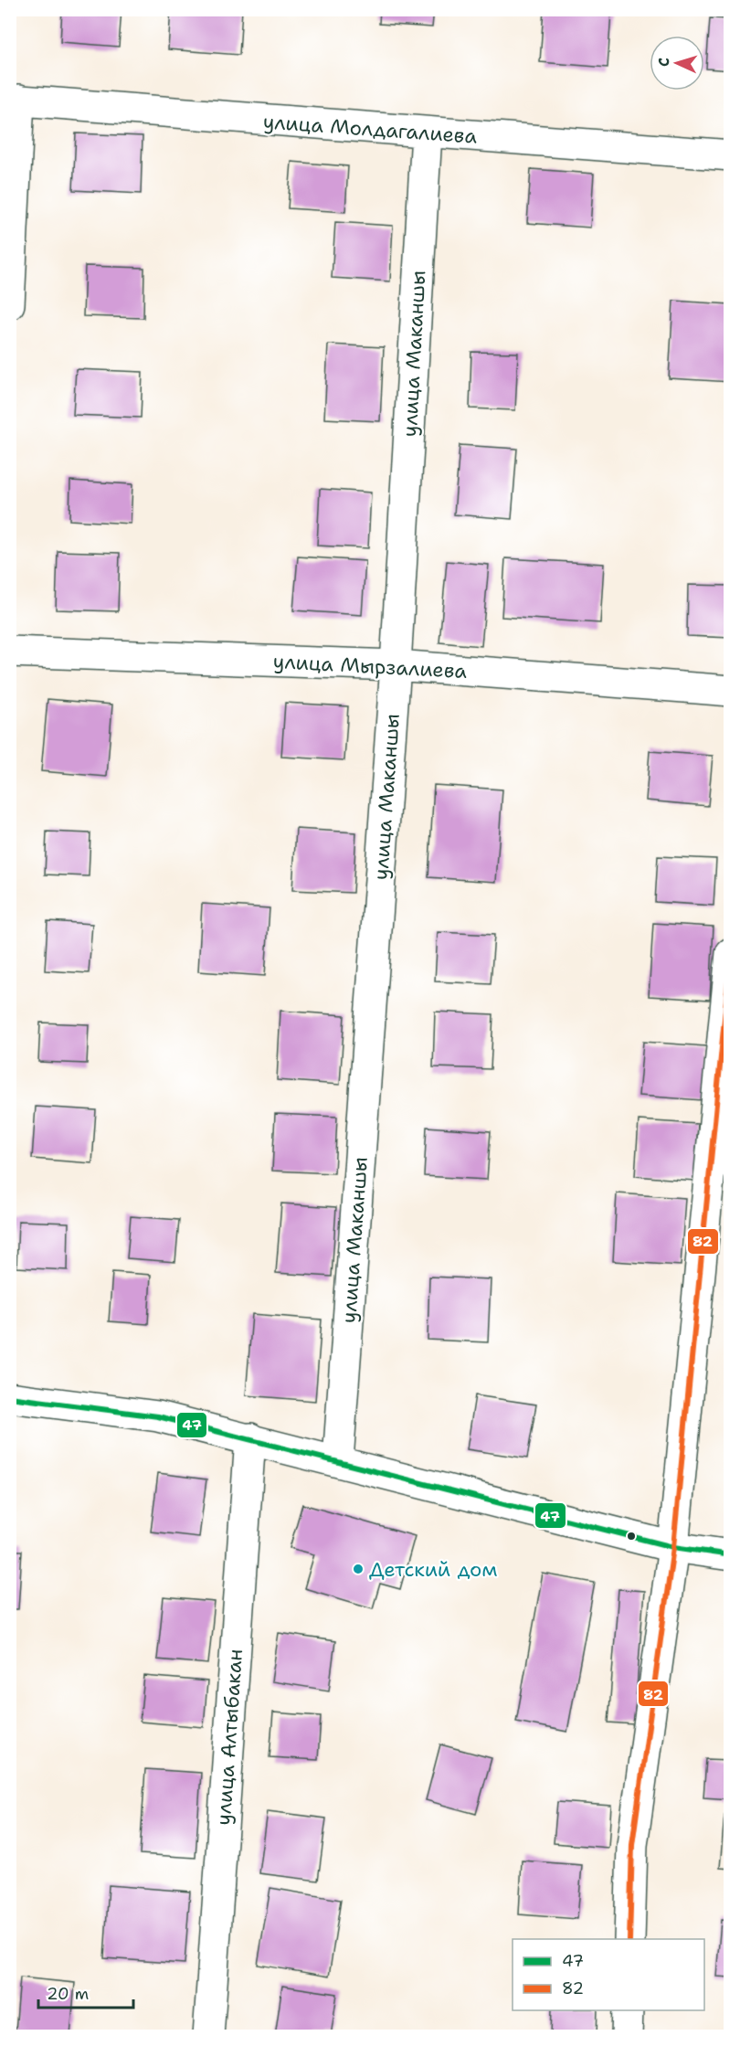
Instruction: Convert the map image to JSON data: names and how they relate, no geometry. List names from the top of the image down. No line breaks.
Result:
{"streets":{"street":["улица Молдагалиева","улица Маканшы","улица Мырзалиева","улица Алтыбакан"]},"crossings":[["улица Молдагалиева","улица Маканшы"],["улица Маканшы","улица Мырзалиева"]],"places":["Детский дом"],"lines":["transit line 82","transit line 47"],"legend":["47","82"],"scale_bar":"20 m","north":"left"}
